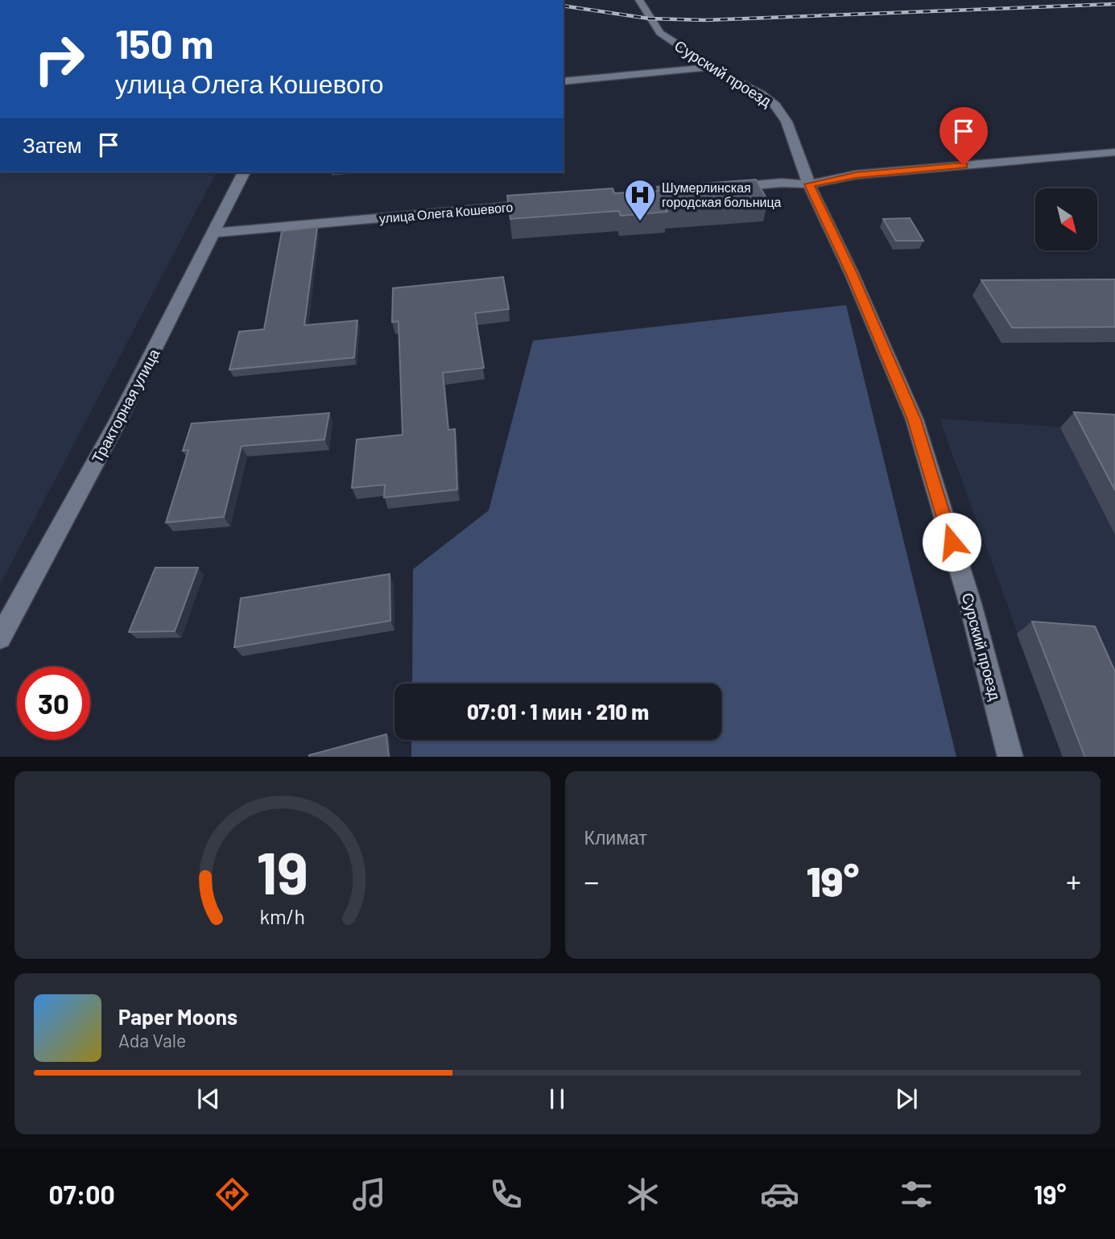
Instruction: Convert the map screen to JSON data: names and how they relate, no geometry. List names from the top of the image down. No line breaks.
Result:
{"streets":{"street":["Сурский проезд","улица Олега Кошевого","Тракторная улица"]},"crossings":[["улица Олега Кошевого","Тракторная улица"]],"places":{"hospital":["Шумерлинская городская больница"]},"north":"bottom right","page":{"turn":["150 m","улица Олега Кошевого"],"then":"Затем","limit":"30","trip":"07:01 · 1 мин · 210 m","tile":"Климат","heat":["−","19°","+"],"song":["Paper Moons","Ada Vale"],"tabs":["07:00","19°"],"gauge":["19","km/h"]}}
